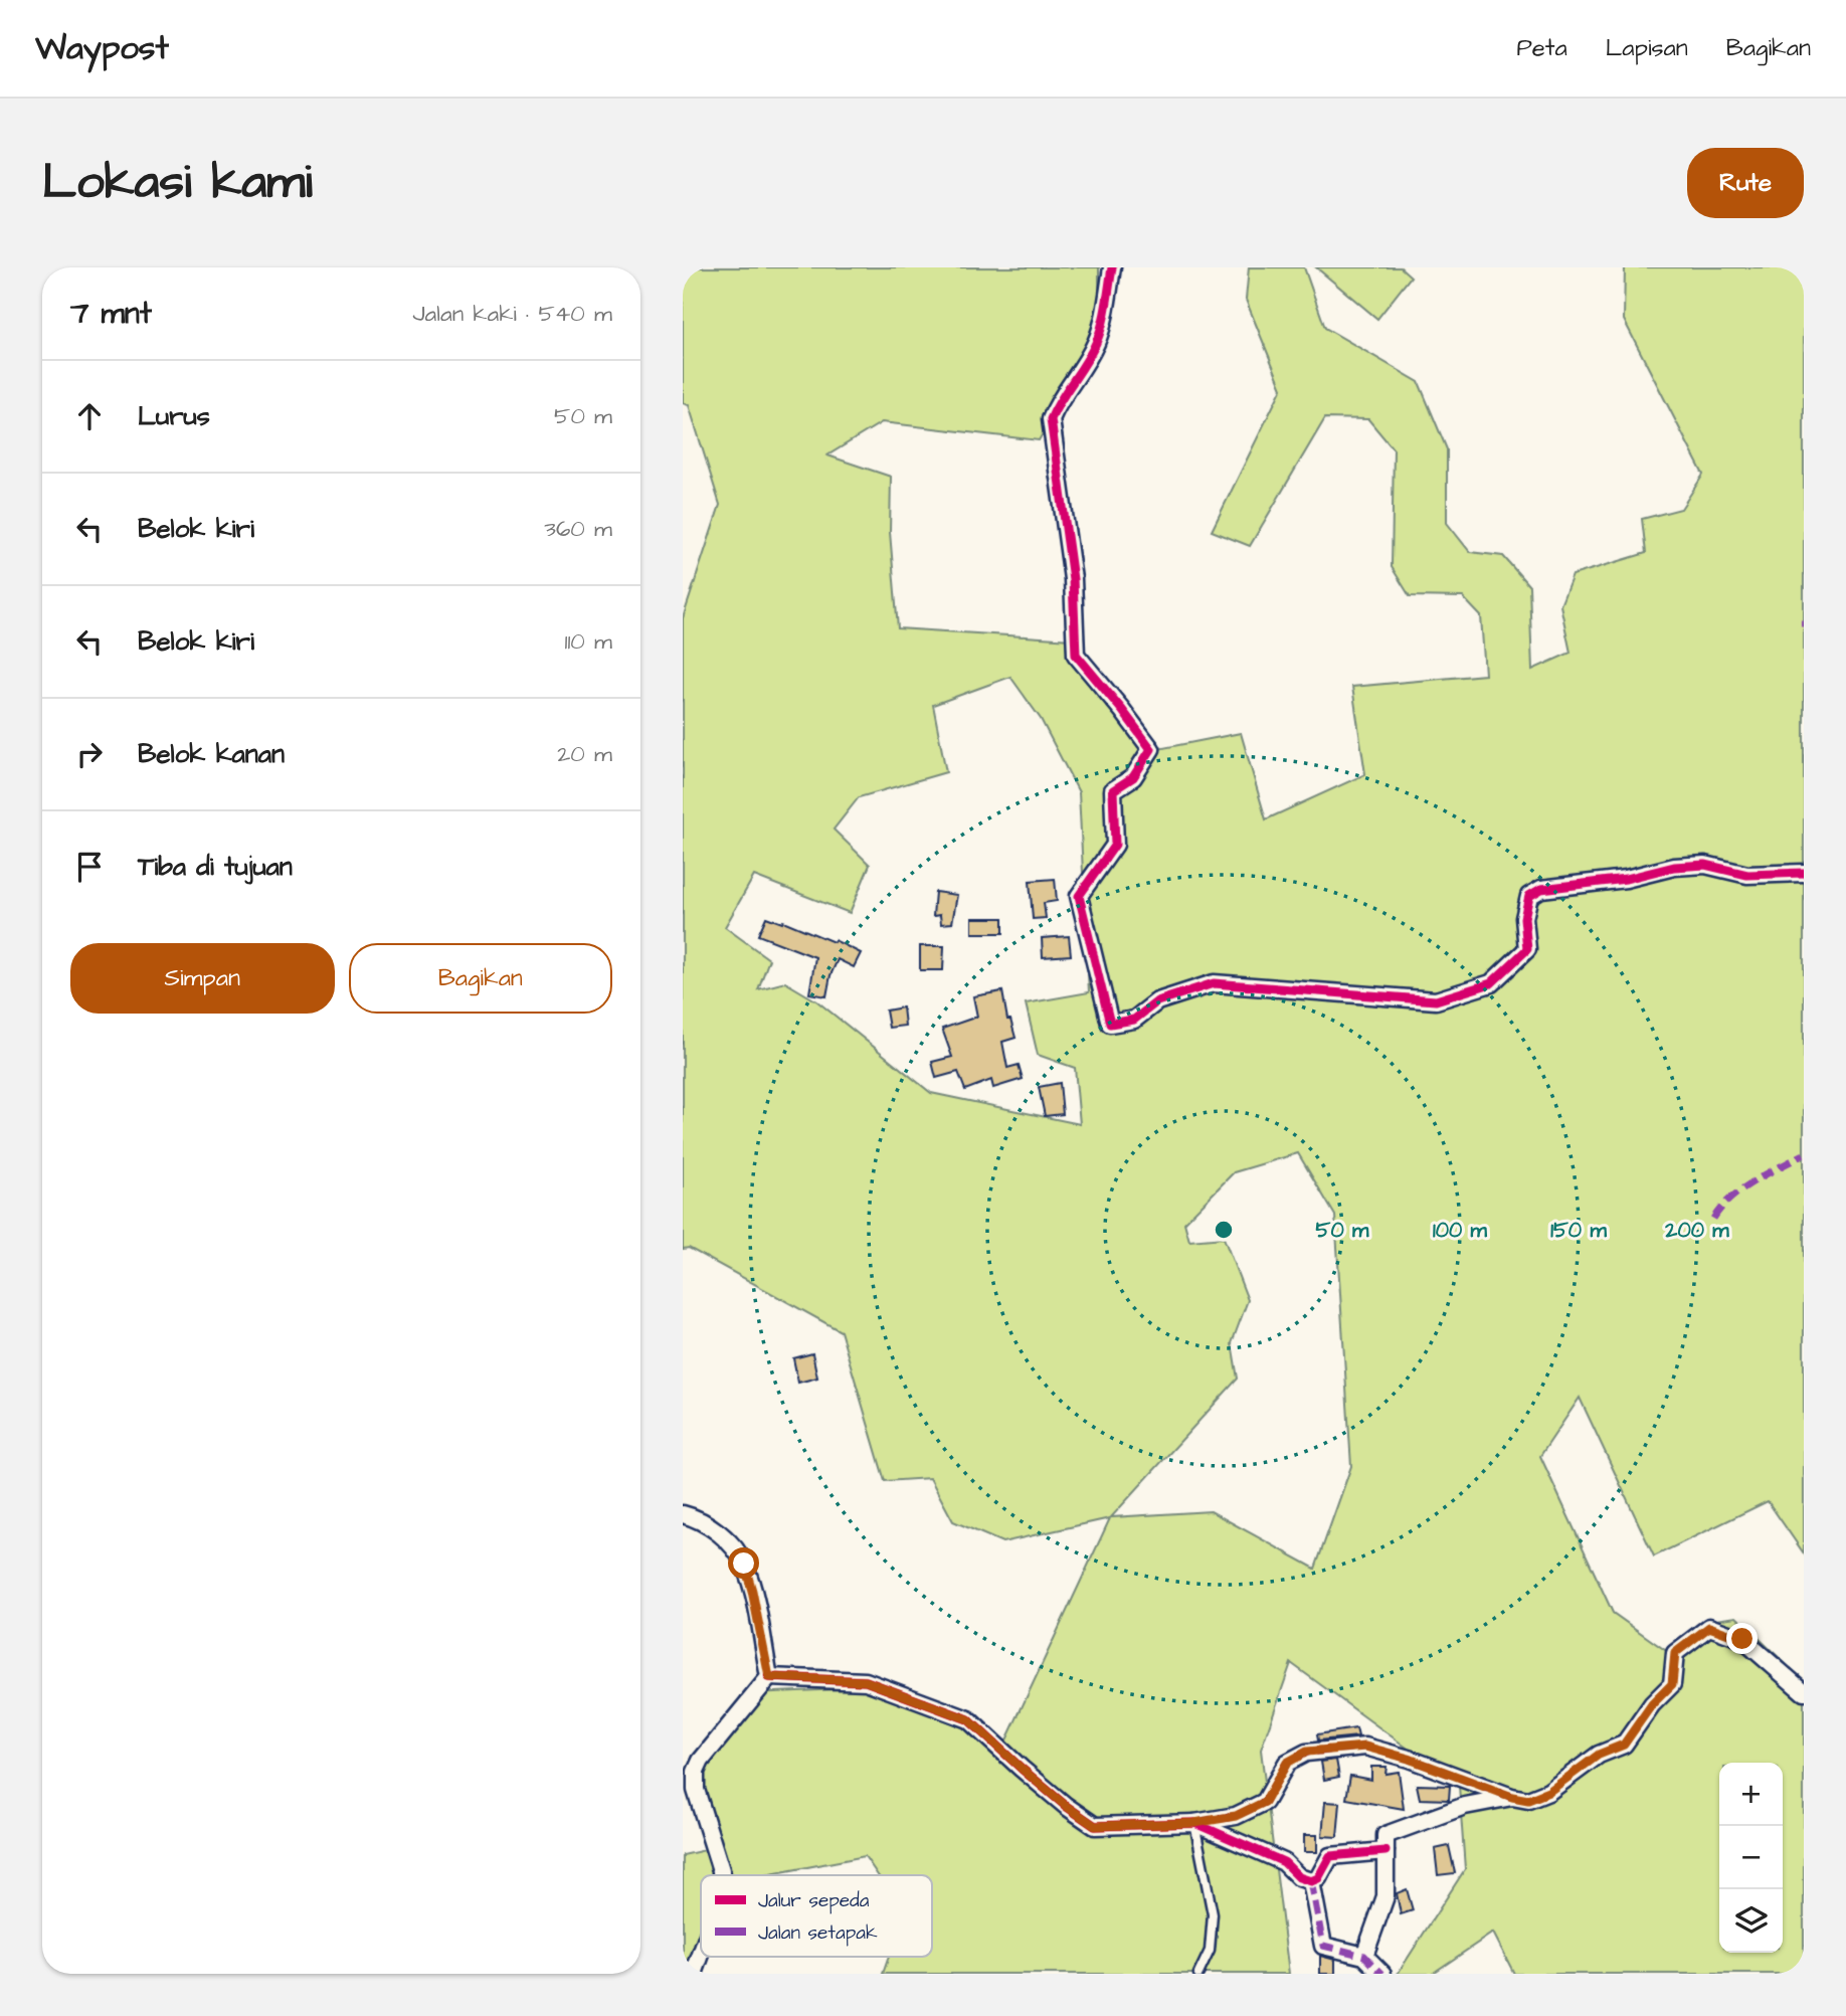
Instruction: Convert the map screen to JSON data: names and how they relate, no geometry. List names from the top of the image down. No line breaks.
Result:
{"legend":["Jalur sepeda","Jalan setapak"],"page":{"header":"Waypost","nav":["Peta","Lapisan","Bagikan"],"buttons":["Rute",["Simpan","Bagikan"]],"title":"Lokasi kami","heading":["7 mnt","Jalan kaki · 540 m"],"list":[["Lurus","50 m"],["Belok kiri","360 m"],["Belok kiri","110 m"],["Belok kanan","20 m"],"Tiba di tujuan"],"map_buttons":["+","−"]},"rings":["50 m","100 m","150 m","200 m"]}
